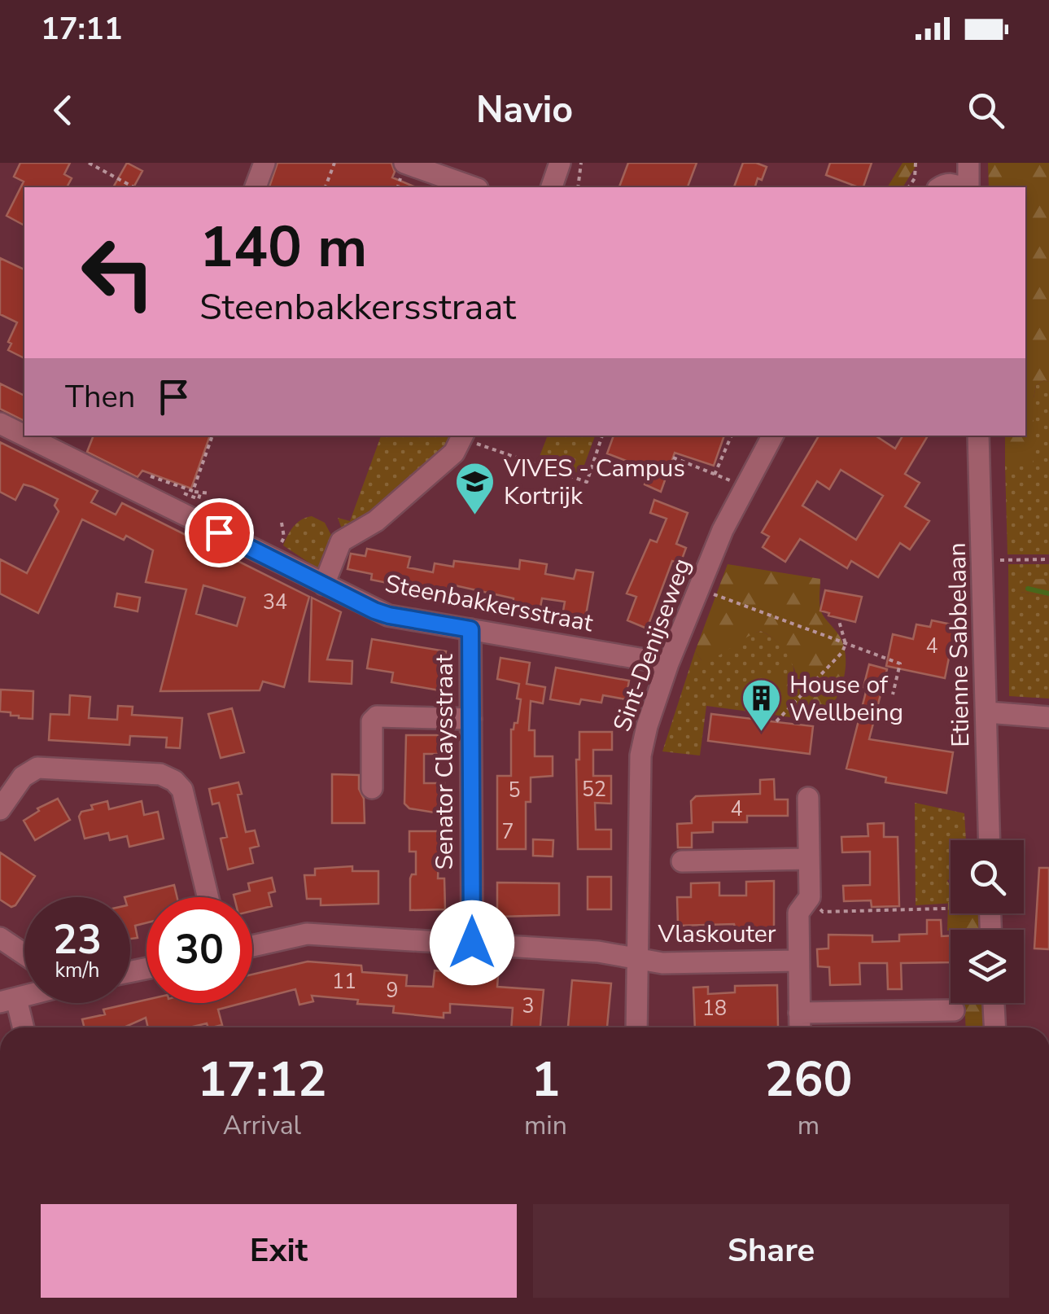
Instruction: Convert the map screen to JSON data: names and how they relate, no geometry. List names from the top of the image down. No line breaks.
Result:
{"streets":{"street":["Steenbakkersstraat","Sint-Denijseweg","Etienne Sabbelaan","Senator Claysstraat","Vlaskouter"]},"crossings":[["Steenbakkersstraat","Sint-Denijseweg"],["Steenbakkersstraat","Senator Claysstraat"],["Sint-Denijseweg","Vlaskouter"],["Senator Claysstraat","Vlaskouter"]],"places":{"school or university":["VIVES - Campus Kortrijk"],"building":["House of Wellbeing"]},"house_numbers":["34","4","52","5","4","7","11","9","3","18"],"page":{"status":"17:11","header":"Navio","turn":["140 m","Steenbakkersstraat"],"then":"Then","speed":"23 km/h","limit":"30","eta":["17:12","Arrival","1","min","260","m"],"buttons":["Exit","Share"]}}
